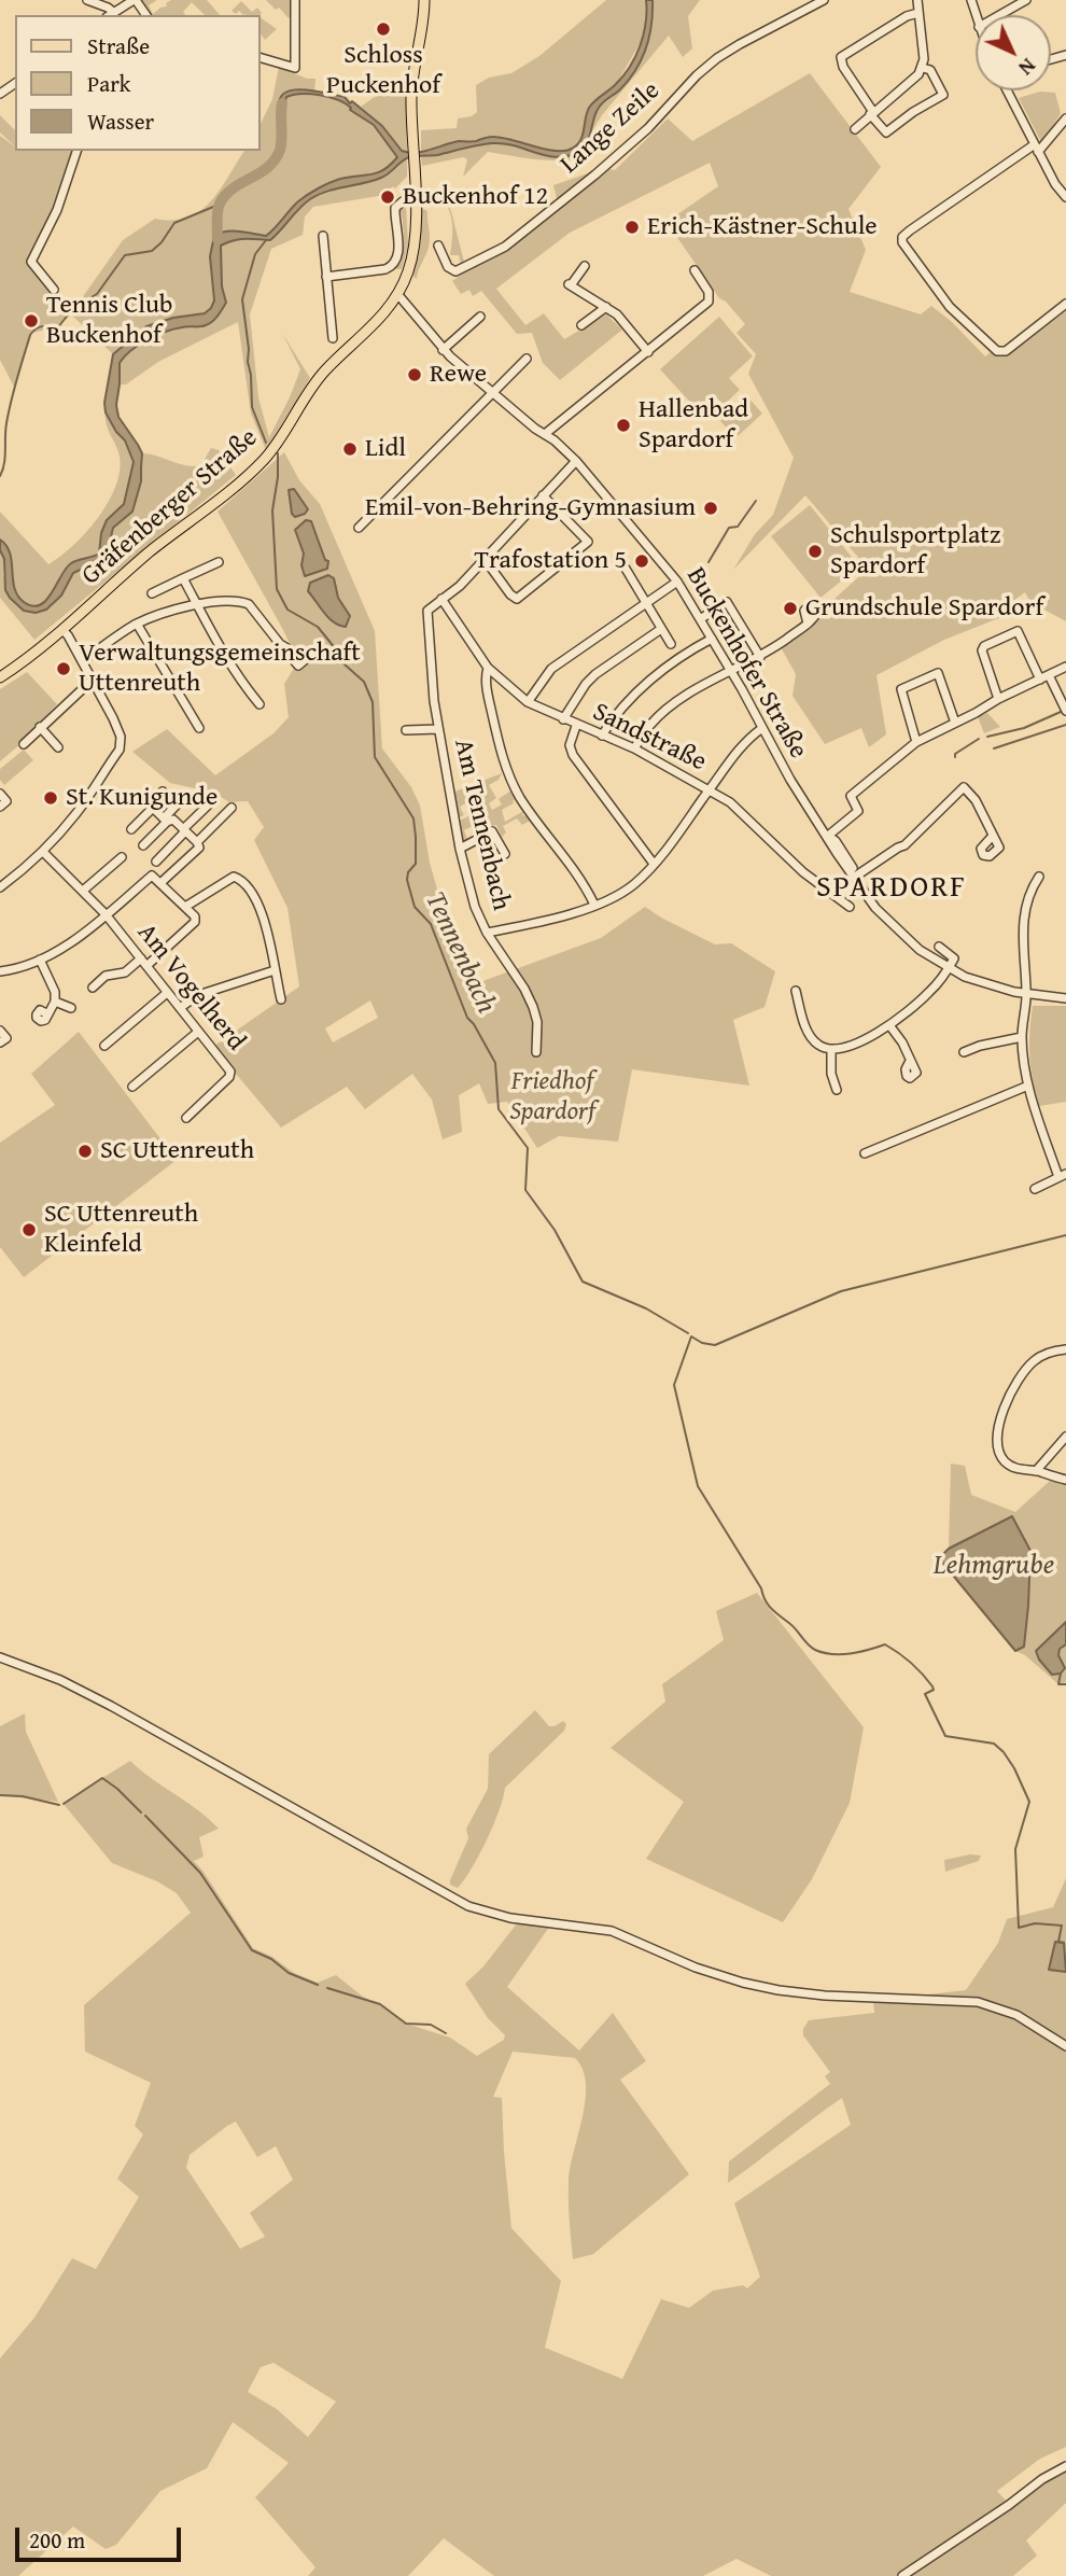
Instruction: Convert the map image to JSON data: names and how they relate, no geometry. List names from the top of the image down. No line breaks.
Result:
{"streets":{"main road":["Gräfenberger Straße"],"street":["Lange Zeile","Buckenhofer Straße","Sandstraße","Am Tennenbach","Am Vogelherd"]},"crossings":[["Gräfenberger Straße","Buckenhofer Straße"],["Sandstraße","Am Tennenbach"]],"districts":["SPARDORF"],"water":["Tennenbach","Lehmgrube"],"parks":["Friedhof Spardorf"],"places":["Schloss Puckenhof","Buckenhof 12","Erich-Kästner-Schule","Tennis Club Buckenhof","Rewe","Hallenbad Spardorf","Lidl","Emil-von-Behring-Gymnasium","Schulsportplatz Spardorf","Trafostation 5","Grundschule Spardorf","Verwaltungsgemeinschaft Uttenreuth","St. Kunigunde","SC Uttenreuth","SC Uttenreuth Kleinfeld"],"legend":["Straße","Park","Wasser"],"scale_bar":"200 m","north":"bottom right"}
